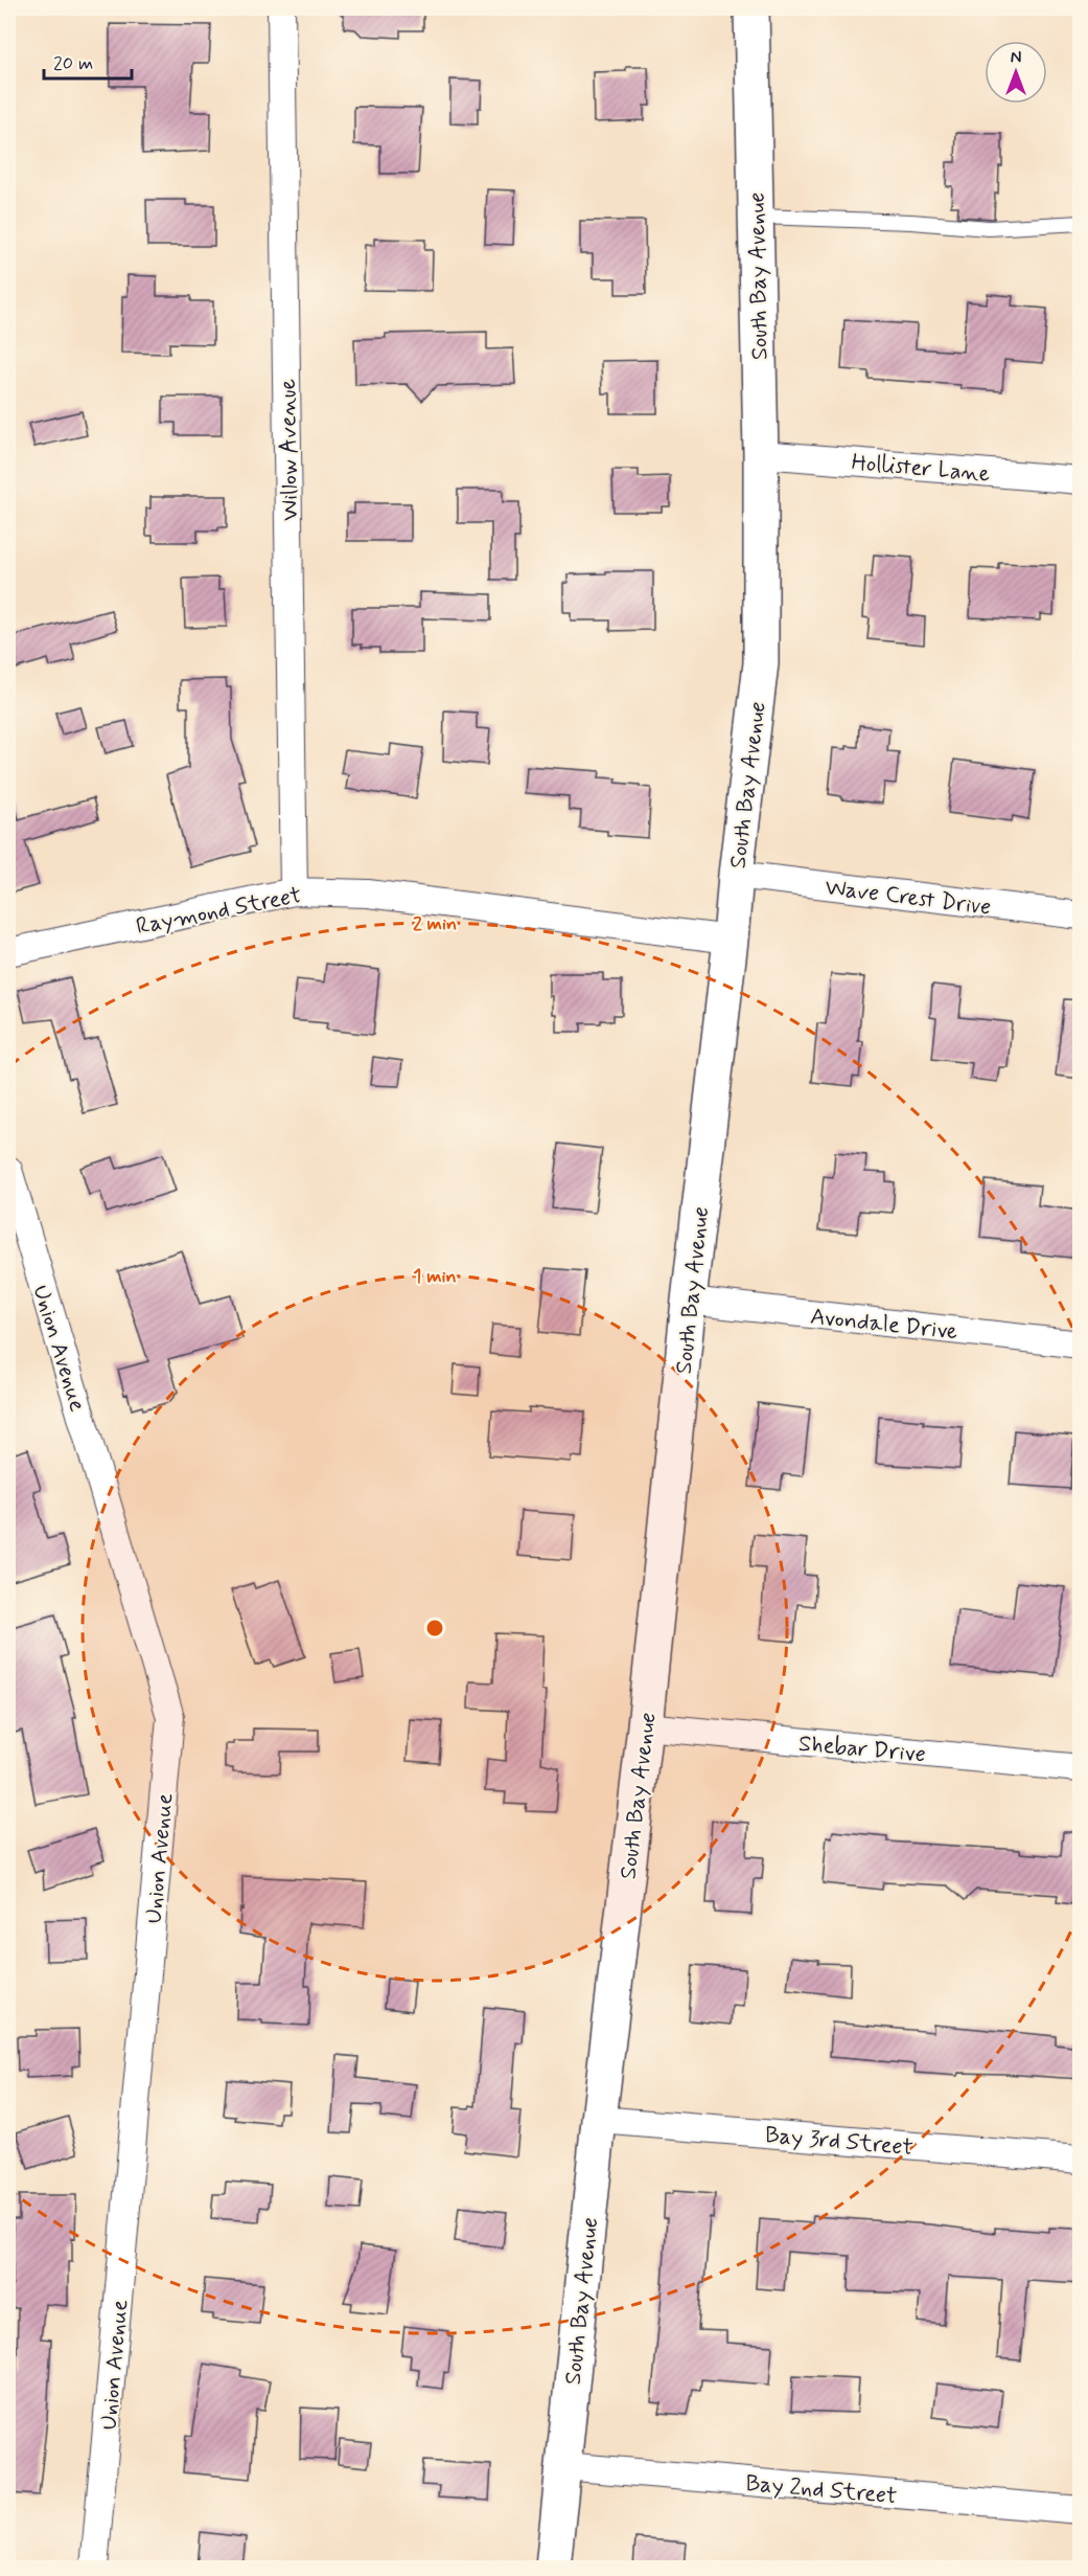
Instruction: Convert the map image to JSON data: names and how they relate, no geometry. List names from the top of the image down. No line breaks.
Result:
{"streets":{"street":["South Bay Avenue","Willow Avenue","Hollister Lane","Wave Crest Drive","Raymond Street","Avondale Drive","Union Avenue","Shebar Drive","Bay 3rd Street","Bay 2nd Street"]},"crossings":[["South Bay Avenue","Hollister Lane"],["South Bay Avenue","Wave Crest Drive"],["South Bay Avenue","Raymond Street"],["South Bay Avenue","Avondale Drive"],["South Bay Avenue","Shebar Drive"],["South Bay Avenue","Bay 3rd Street"],["South Bay Avenue","Bay 2nd Street"],["Willow Avenue","Raymond Street"]],"scale_bar":"20 m","north":"top","rings":["2 min","1 min"]}
